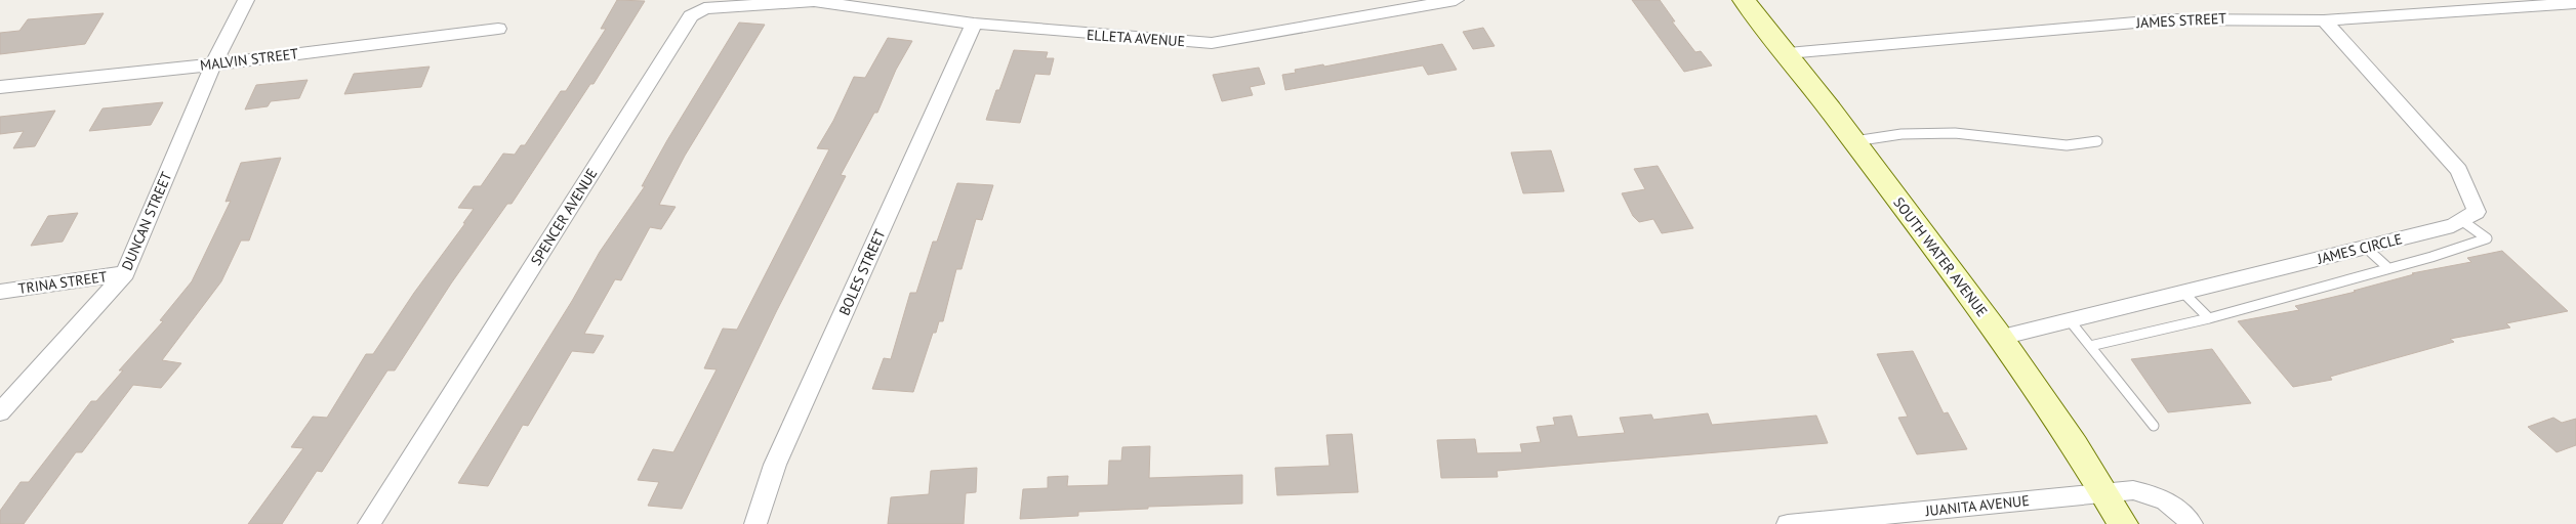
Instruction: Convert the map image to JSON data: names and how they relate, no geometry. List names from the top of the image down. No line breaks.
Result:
{"streets":{"main road":["SOUTH WATER AVENUE"],"street":["JAMES STREET","ELLETA AVENUE","MALVIN STREET","SPENCER AVENUE","DUNCAN STREET","JAMES CIRCLE","BOLES STREET","TRINA STREET","JUANITA AVENUE"]},"crossings":[["JAMES STREET","SOUTH WATER AVENUE"],["ELLETA AVENUE","SPENCER AVENUE"],["ELLETA AVENUE","BOLES STREET"],["MALVIN STREET","DUNCAN STREET"],["DUNCAN STREET","TRINA STREET"],["JAMES CIRCLE","SOUTH WATER AVENUE"],["SOUTH WATER AVENUE","JUANITA AVENUE"]]}
